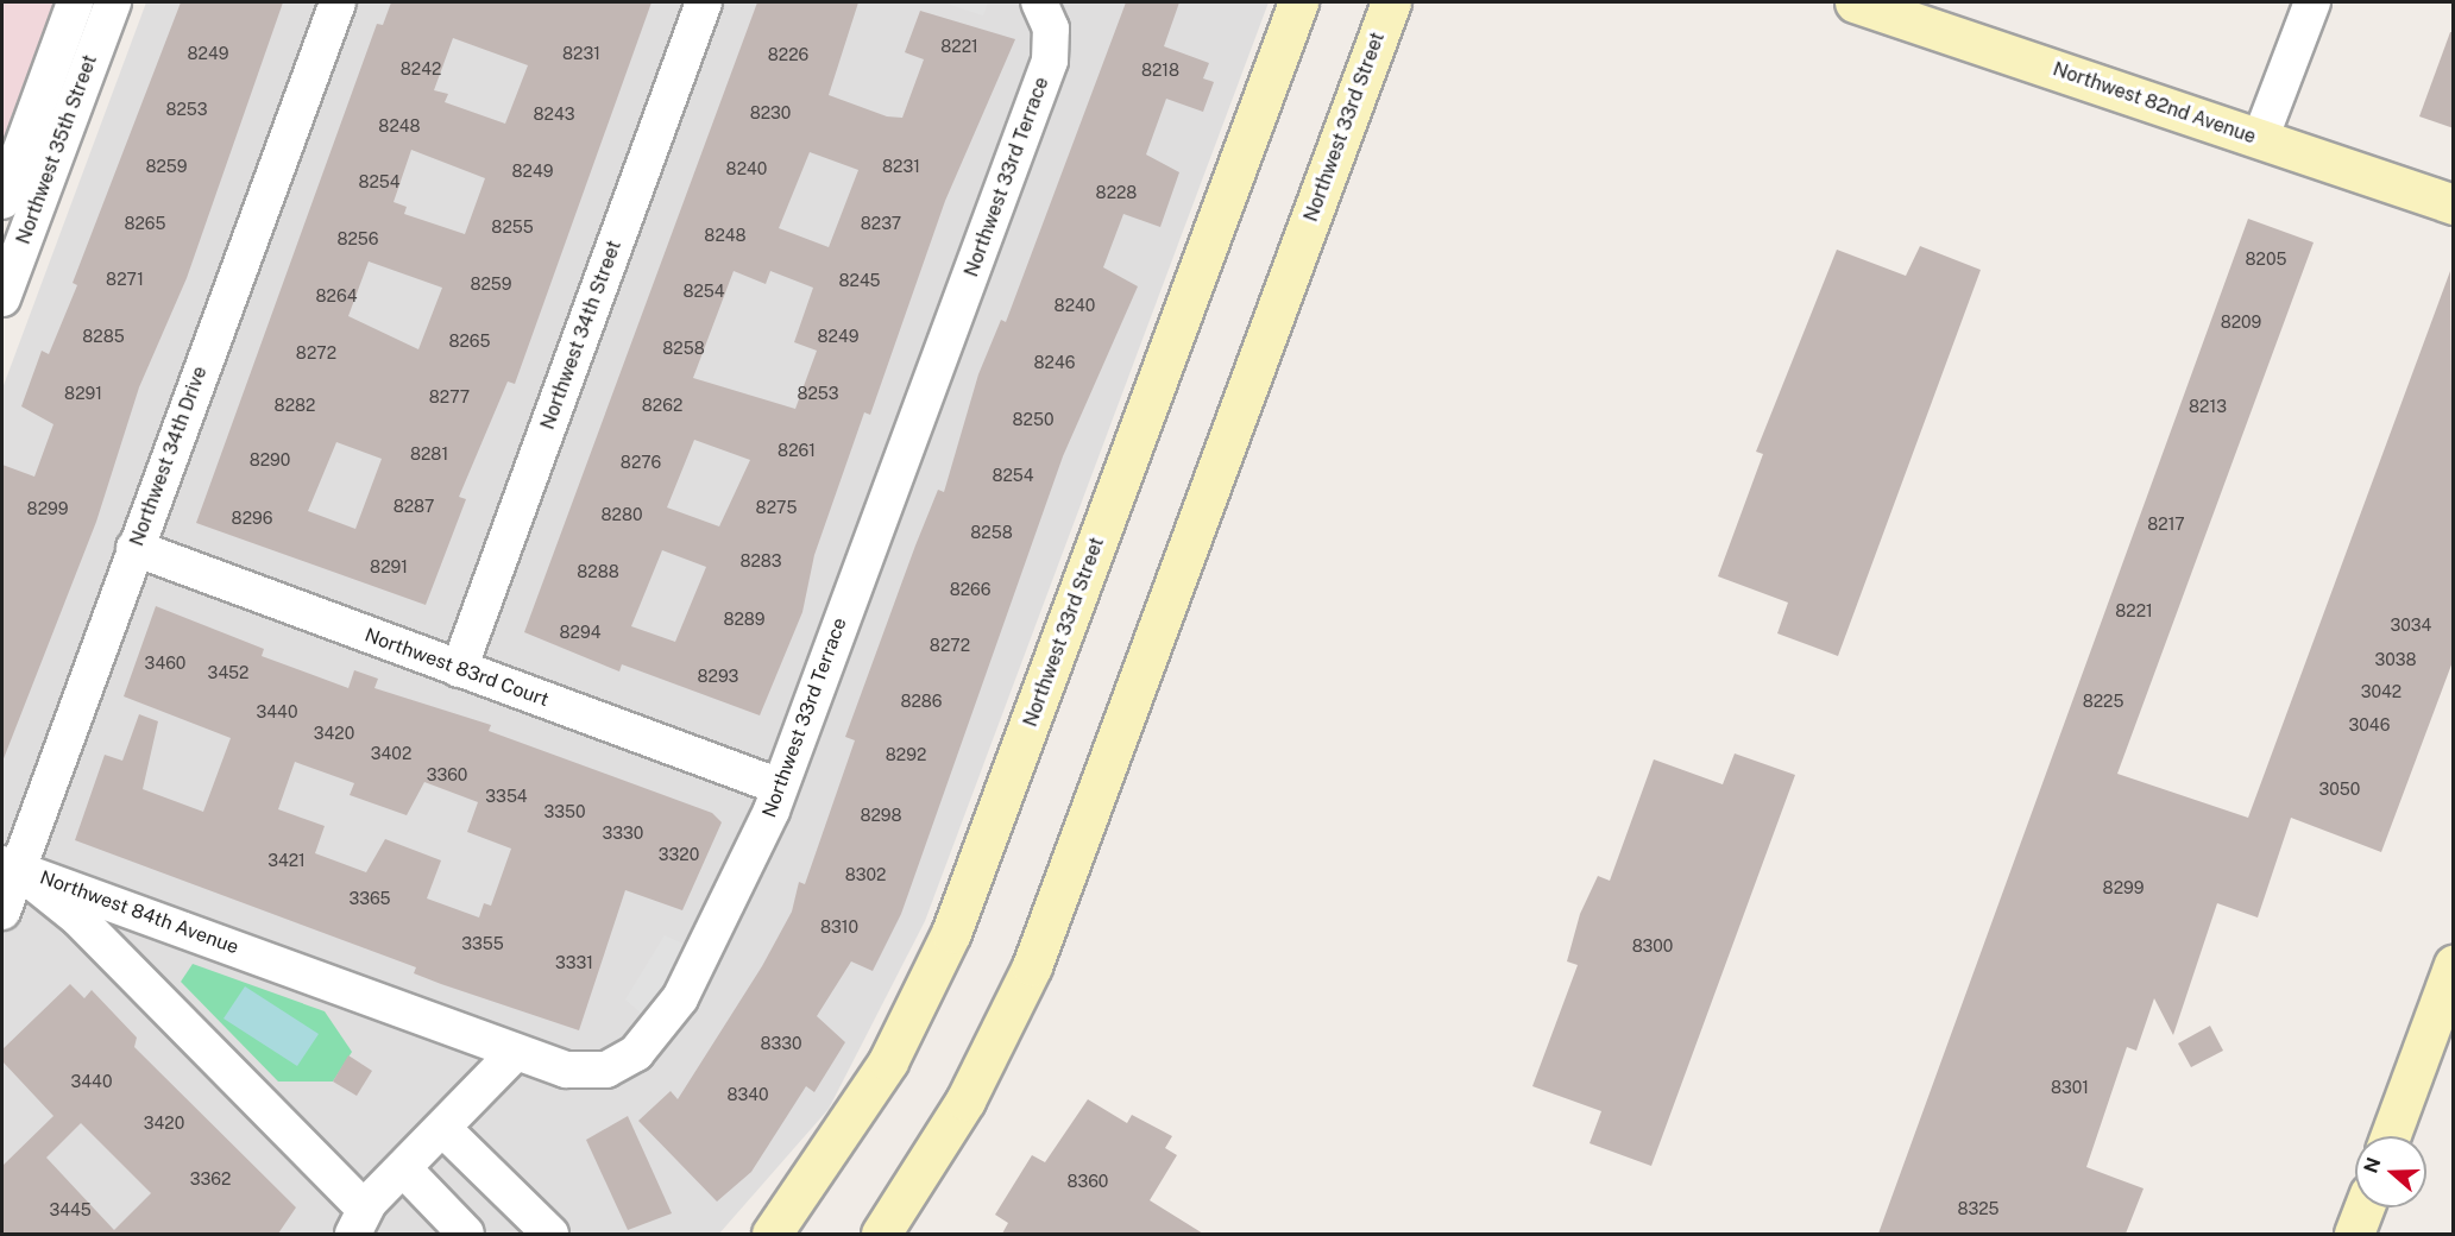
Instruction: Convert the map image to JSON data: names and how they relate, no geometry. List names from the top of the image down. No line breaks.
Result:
{"streets":{"street":["Northwest 82nd Avenue","Northwest 33rd Street","Northwest 35th Street","Northwest 33rd Terrace","Northwest 34th Street","Northwest 34th Drive","Northwest 83rd Court","Northwest 84th Avenue"]},"crossings":[["Northwest 33rd Terrace","Northwest 83rd Court"],["Northwest 33rd Terrace","Northwest 84th Avenue"],["Northwest 34th Street","Northwest 83rd Court"],["Northwest 34th Drive","Northwest 83rd Court"],["Northwest 34th Drive","Northwest 84th Avenue"]],"house_numbers":["8221","8249","8231","8226","8242","8218","8253","8230","8243","8248","8259","8231","8240","8249","8254","8228","8265","8237","8255","8248","8256","8205","8271","8245","8259","8254","8264","8240","8209","8285","8249","8265","8258","8272","8246","8291","8253","8277","8282","8262","8213","8250","8261","8281","8290","8276","8254","8287","8275","8299","8280","8296","8217","8258","8283","8291","8288","8266","8221","8289","3034","8294","8272","3038","3460","3452","8293","3042","8286","8225","3440","3046","3420","3402","8292","3360","3050","3354","3350","8298","3330","3320","3421","8302","8299","3365","8310","3355","8300","3331","8330","3440","8301","8340","3420","3362","8360","8325","3445"],"north":"left"}
